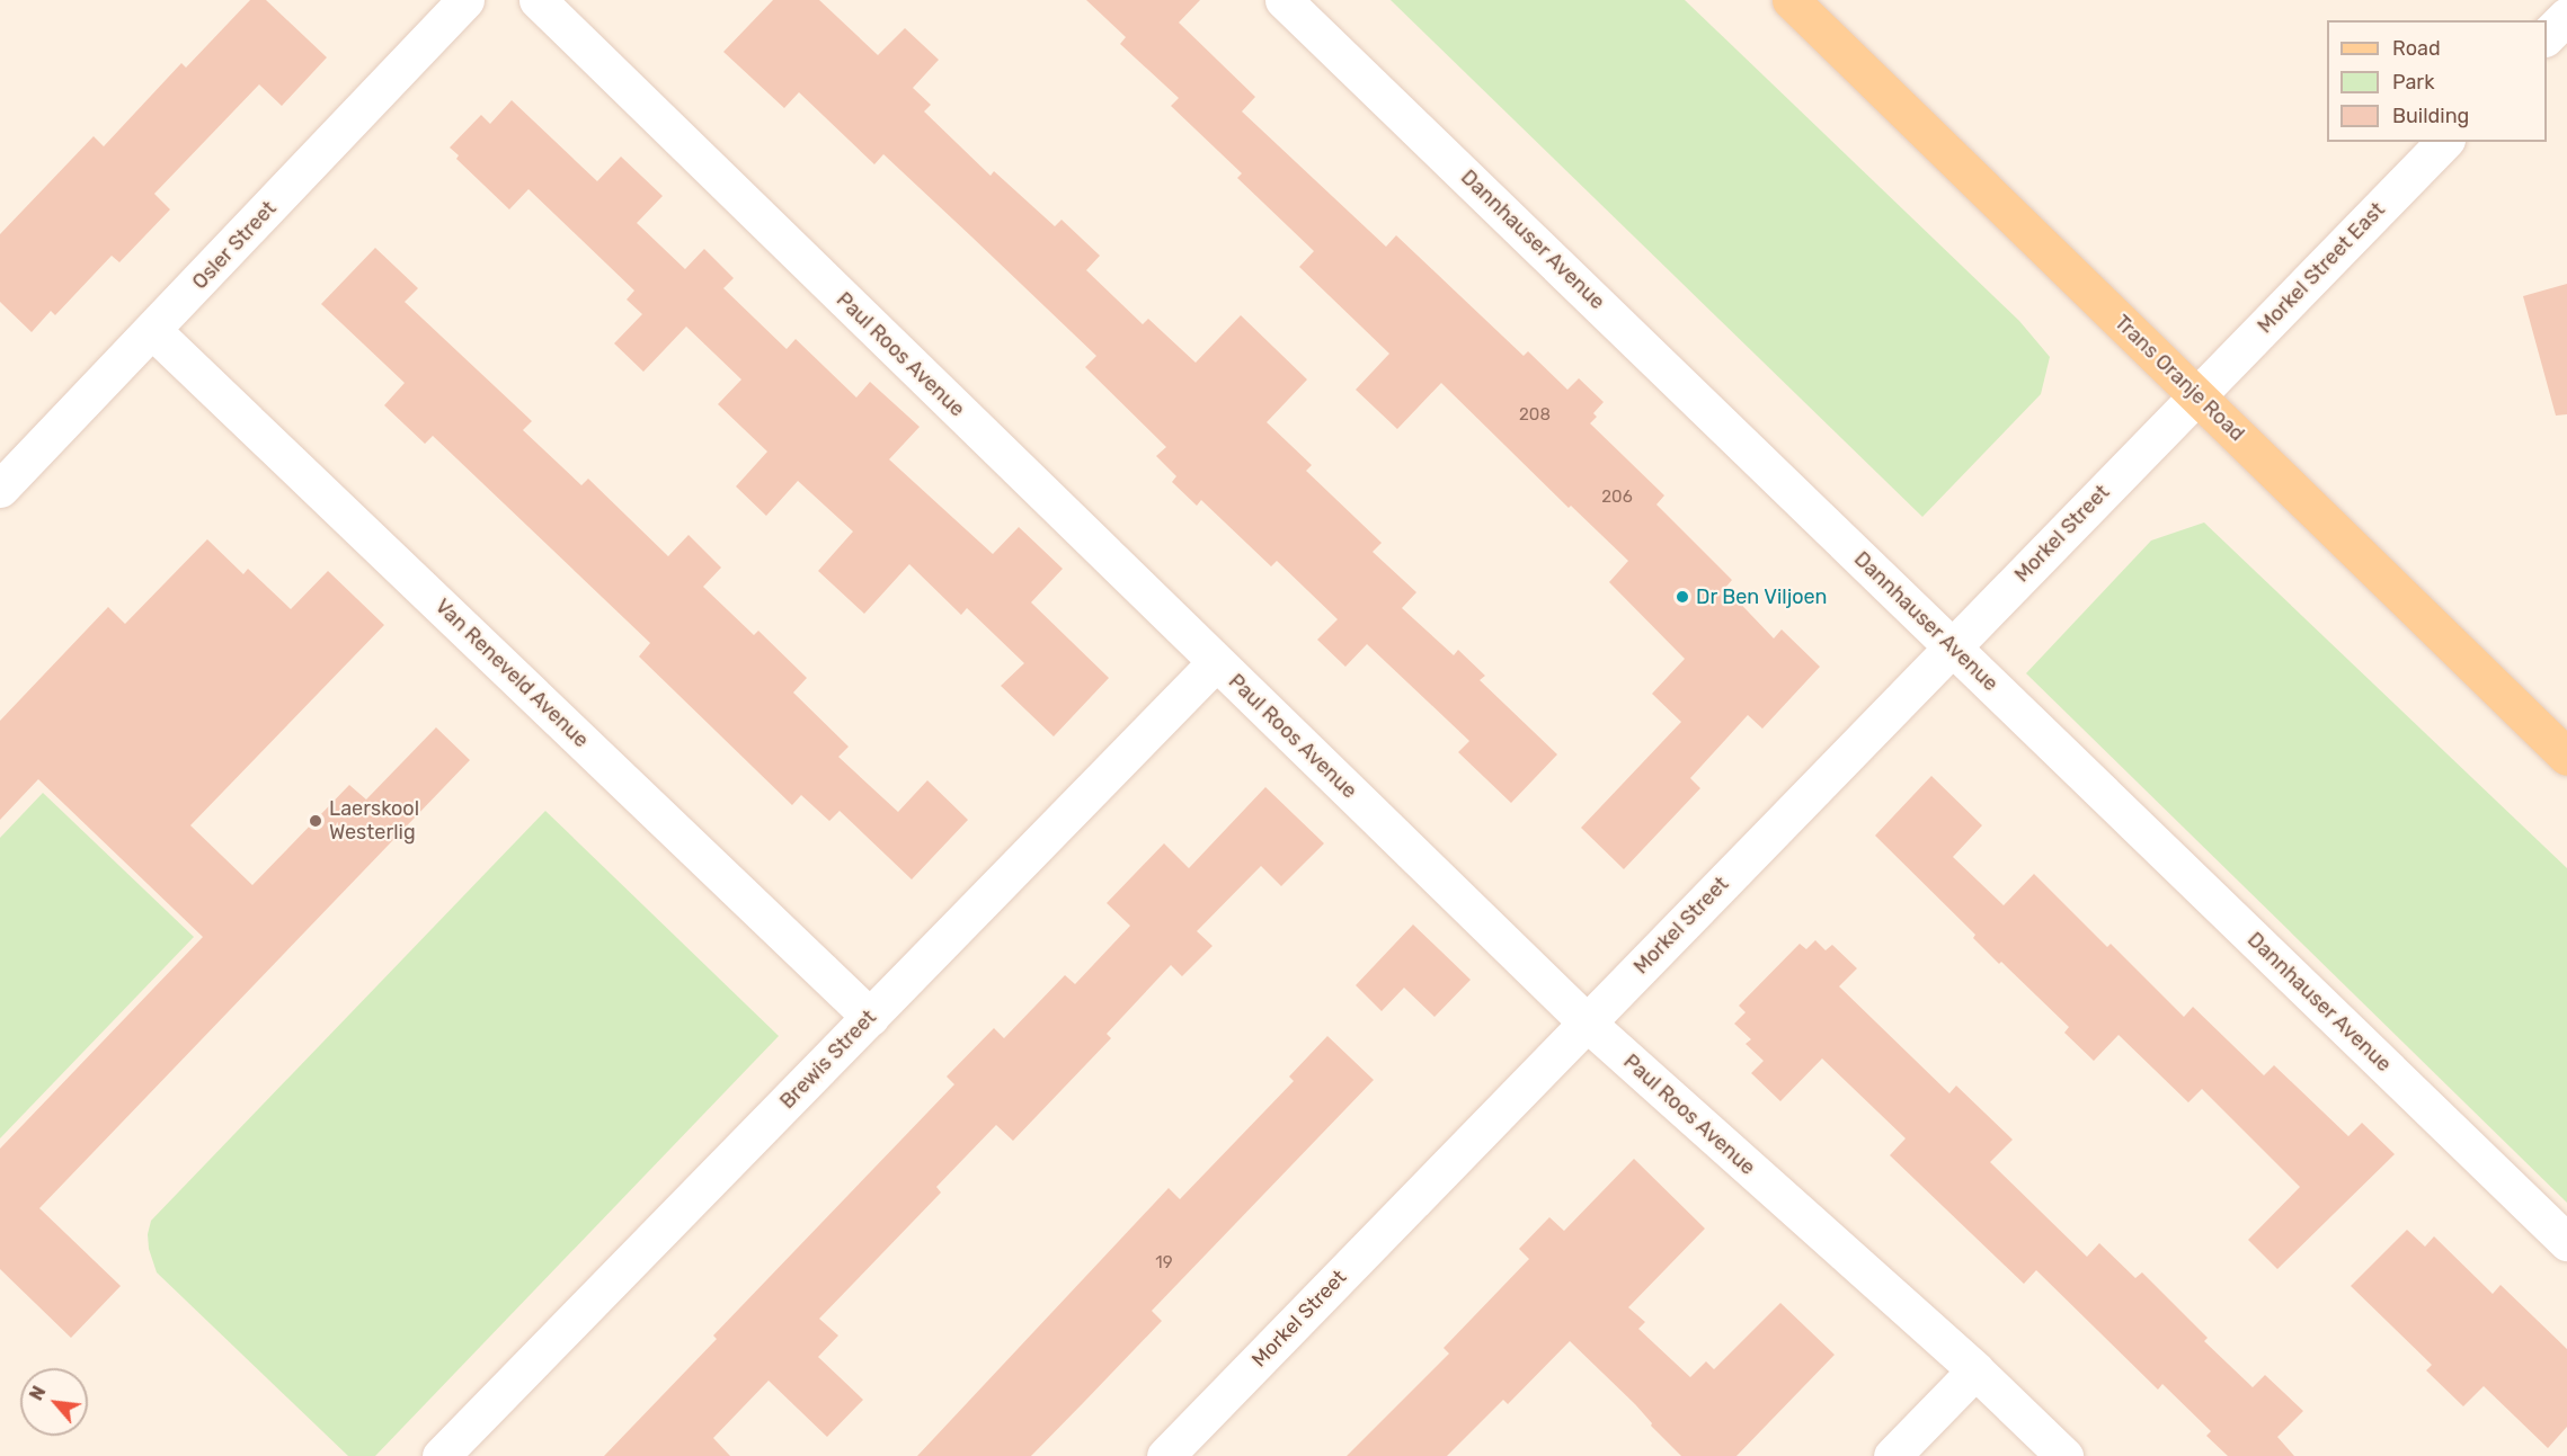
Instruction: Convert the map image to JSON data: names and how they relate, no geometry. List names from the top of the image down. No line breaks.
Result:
{"streets":{"main road":["Trans Oranje Road"],"street":["Dannhauser Avenue","Osler Street","Morkel Street East","Paul Roos Avenue","Morkel Street","Van Reneveld Avenue","Brewis Street"]},"crossings":[["Dannhauser Avenue","Morkel Street"],["Osler Street","Van Reneveld Avenue"],["Morkel Street East","Trans Oranje Road"],["Morkel Street East","Morkel Street"],["Paul Roos Avenue","Morkel Street"],["Paul Roos Avenue","Brewis Street"],["Trans Oranje Road","Morkel Street"],["Van Reneveld Avenue","Brewis Street"]],"places":["Dr Ben Viljoen","Laerskool Westerlig"],"house_numbers":["208","206","19"],"legend":["Road","Park","Building"],"north":"top left"}
